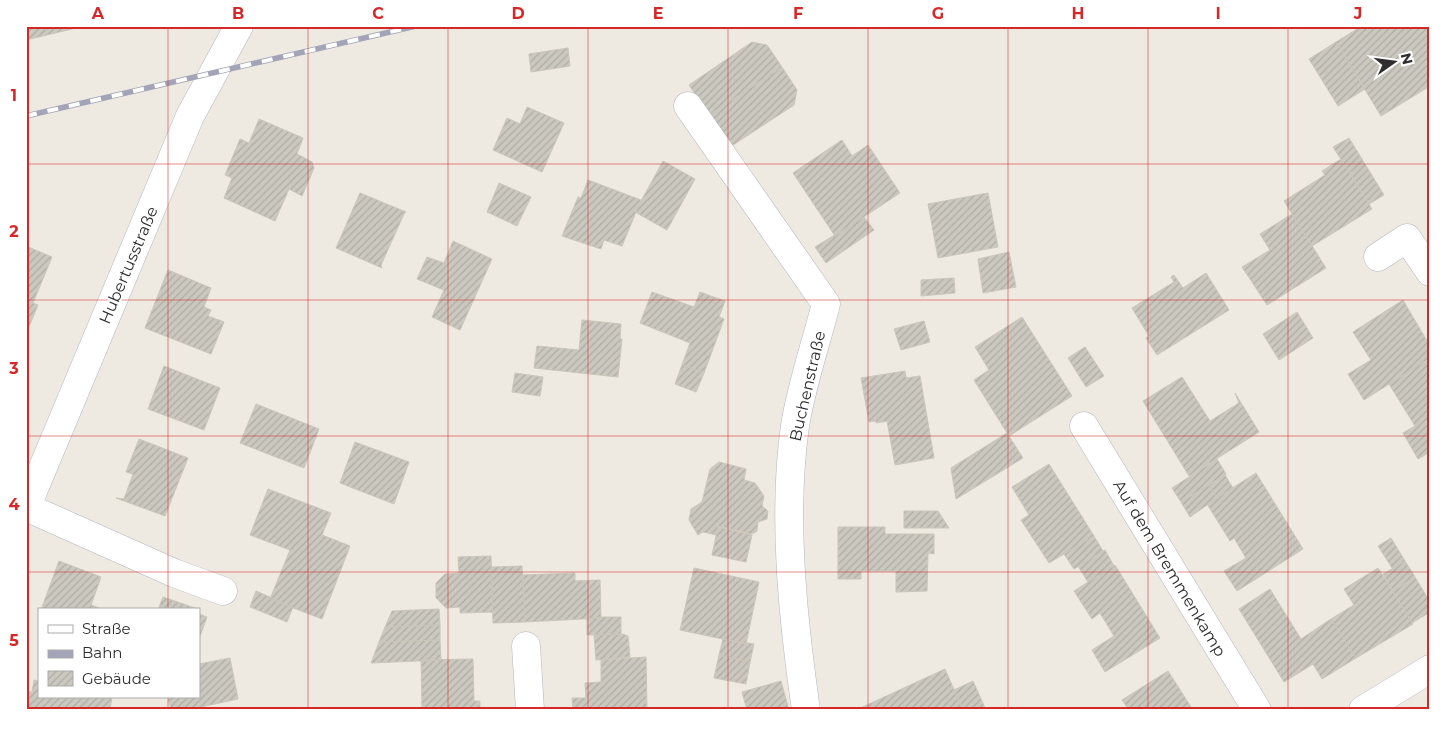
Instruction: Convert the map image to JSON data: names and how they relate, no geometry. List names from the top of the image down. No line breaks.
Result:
{"streets":{"street":["Hubertusstraße","Buchenstraße","Auf dem Bremmenkamp"]},"legend":["Straße","Bahn","Gebäude"],"north":"right","grid":{"columns":["A","B","C","D","E","F","G","H","I","J"],"rows":["1","2","3","4","5"]}}
